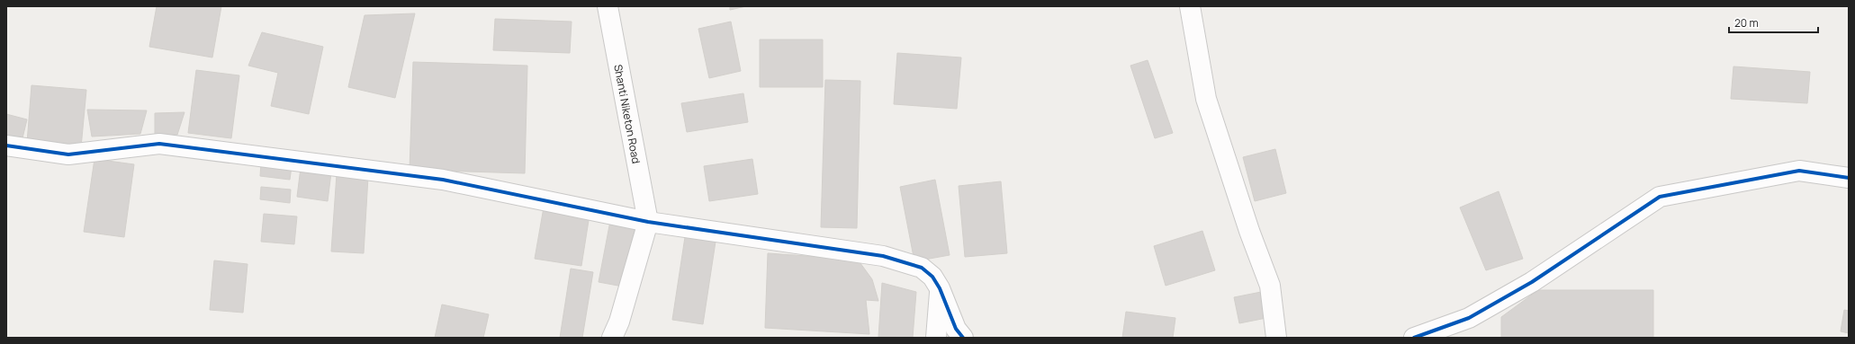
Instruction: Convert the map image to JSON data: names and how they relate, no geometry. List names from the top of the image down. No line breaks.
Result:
{"streets":{"street":["Shanti Niketon Road"]},"scale_bar":"20 m"}
